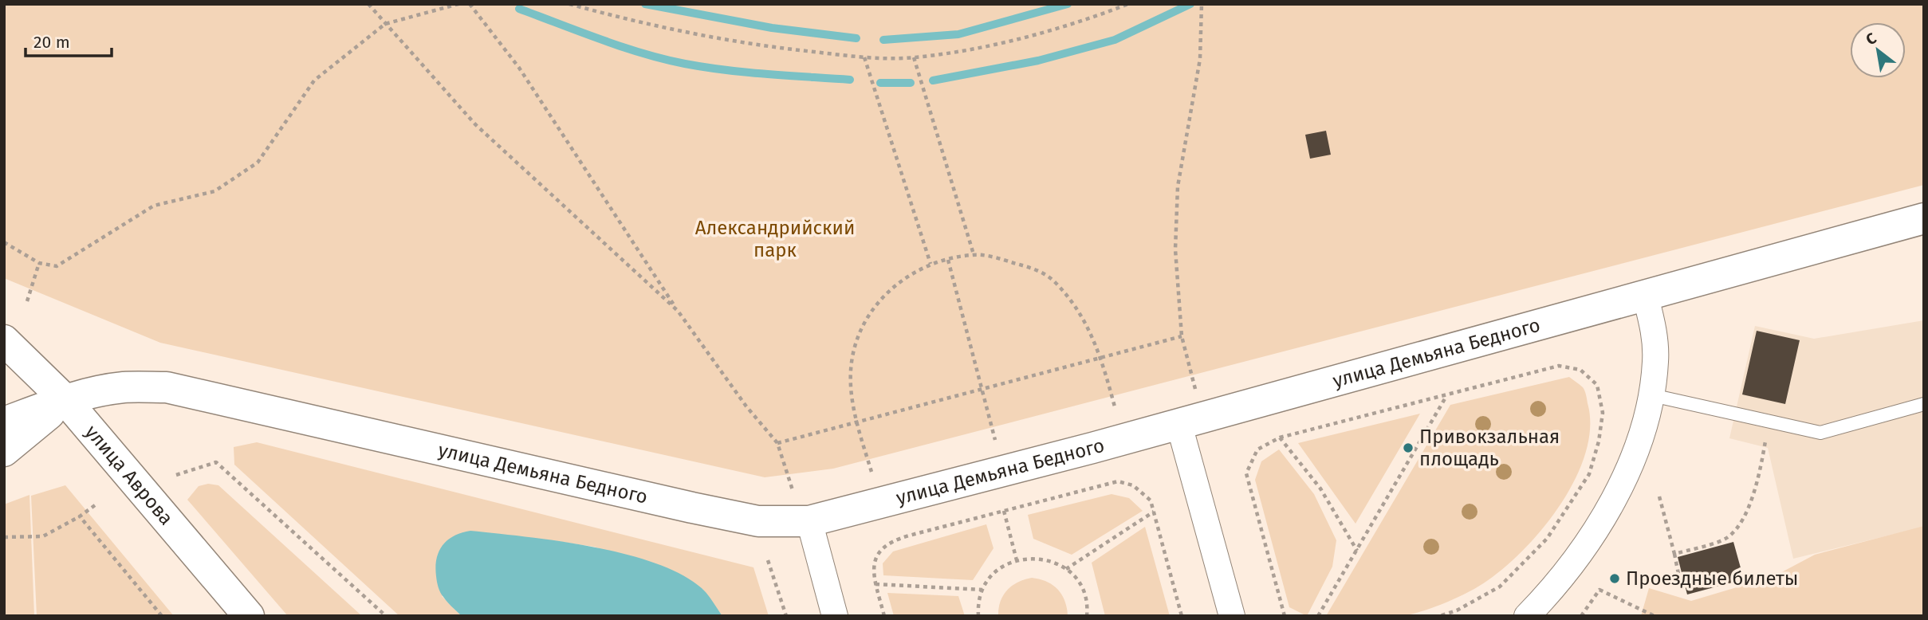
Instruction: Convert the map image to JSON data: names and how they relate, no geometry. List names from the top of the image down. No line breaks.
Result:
{"streets":{"street":["улица Демьяна Бедного","улица Аврова"]},"crossings":[["улица Демьяна Бедного","улица Аврова"]],"parks":["Александрийский парк"],"places":["Привокзальная площадь","Проездные билеты"],"scale_bar":"20 m","north":"top left"}
